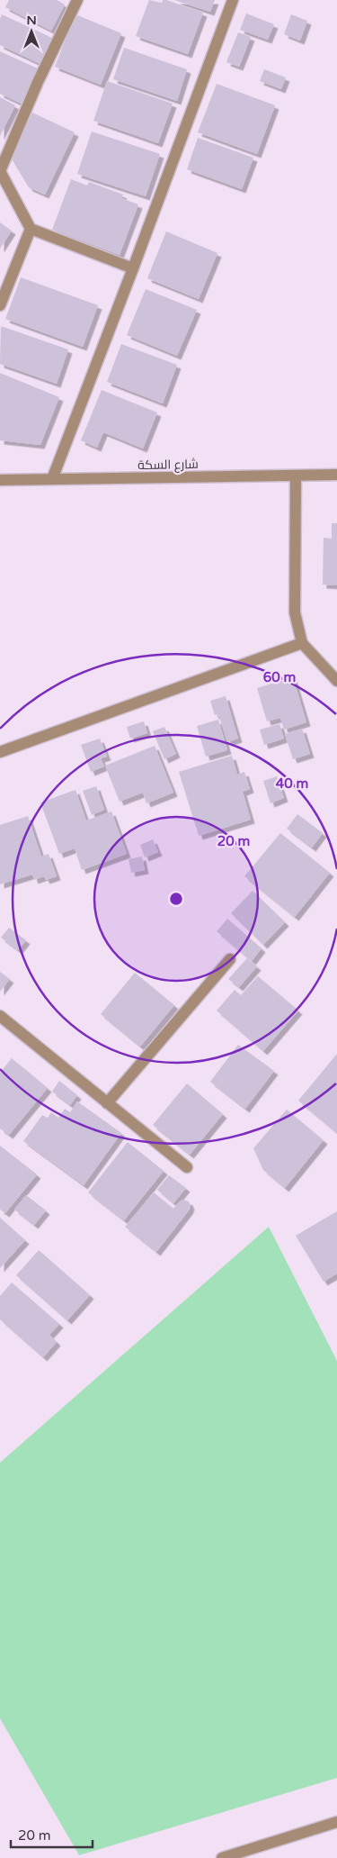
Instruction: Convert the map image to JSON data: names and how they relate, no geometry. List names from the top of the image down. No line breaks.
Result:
{"streets":{"street":["شارع السكة"]},"scale_bar":"20 m","north":"top","rings":["60 m","40 m","20 m"]}
